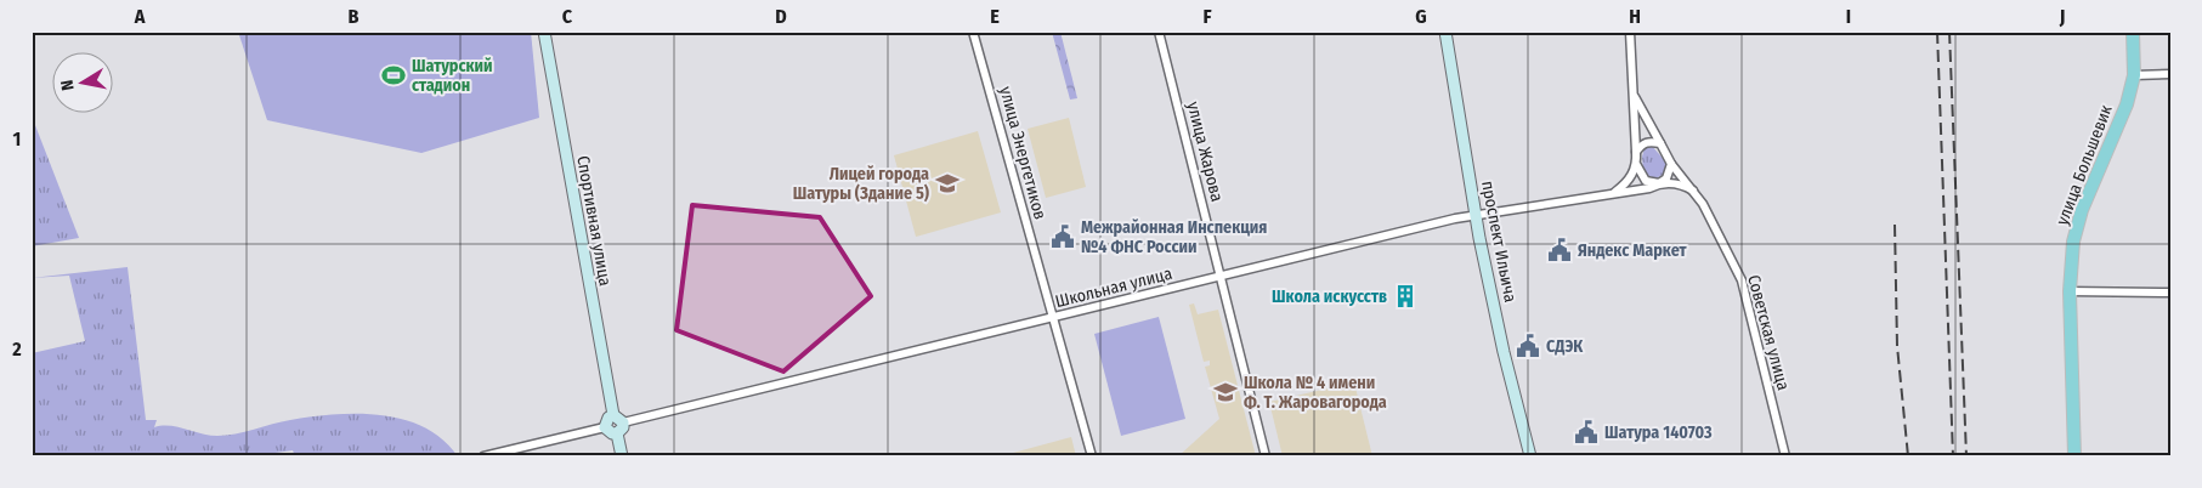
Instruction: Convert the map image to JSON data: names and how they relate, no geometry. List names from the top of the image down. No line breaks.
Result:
{"streets":{"main road":["улица Большевик"],"street":["улица Жарова","улица Энергетиков","Спортивная улица","проспект Ильича","Школьная улица","Советская улица"]},"crossings":[["улица Жарова","Школьная улица"],["улица Энергетиков","Школьная улица"],["Спортивная улица","Школьная улица"],["проспект Ильича","Школьная улица"],["Школьная улица","Советская улица"]],"places":{"sports":["Шатурский стадион"],"school or university":["Лицей города Шатуры (Здание 5)","Школа № 4 имени Ф. Т. Жаровагорода"],"public building":["Межрайонная Инспекция №4 ФНС России","Яндекс Маркет","СДЭК","Шатура 140703"],"building":["Школа искусств"]},"north":"left","grid":{"columns":["A","B","C","D","E","F","G","H","I","J"],"rows":["1","2"]}}
